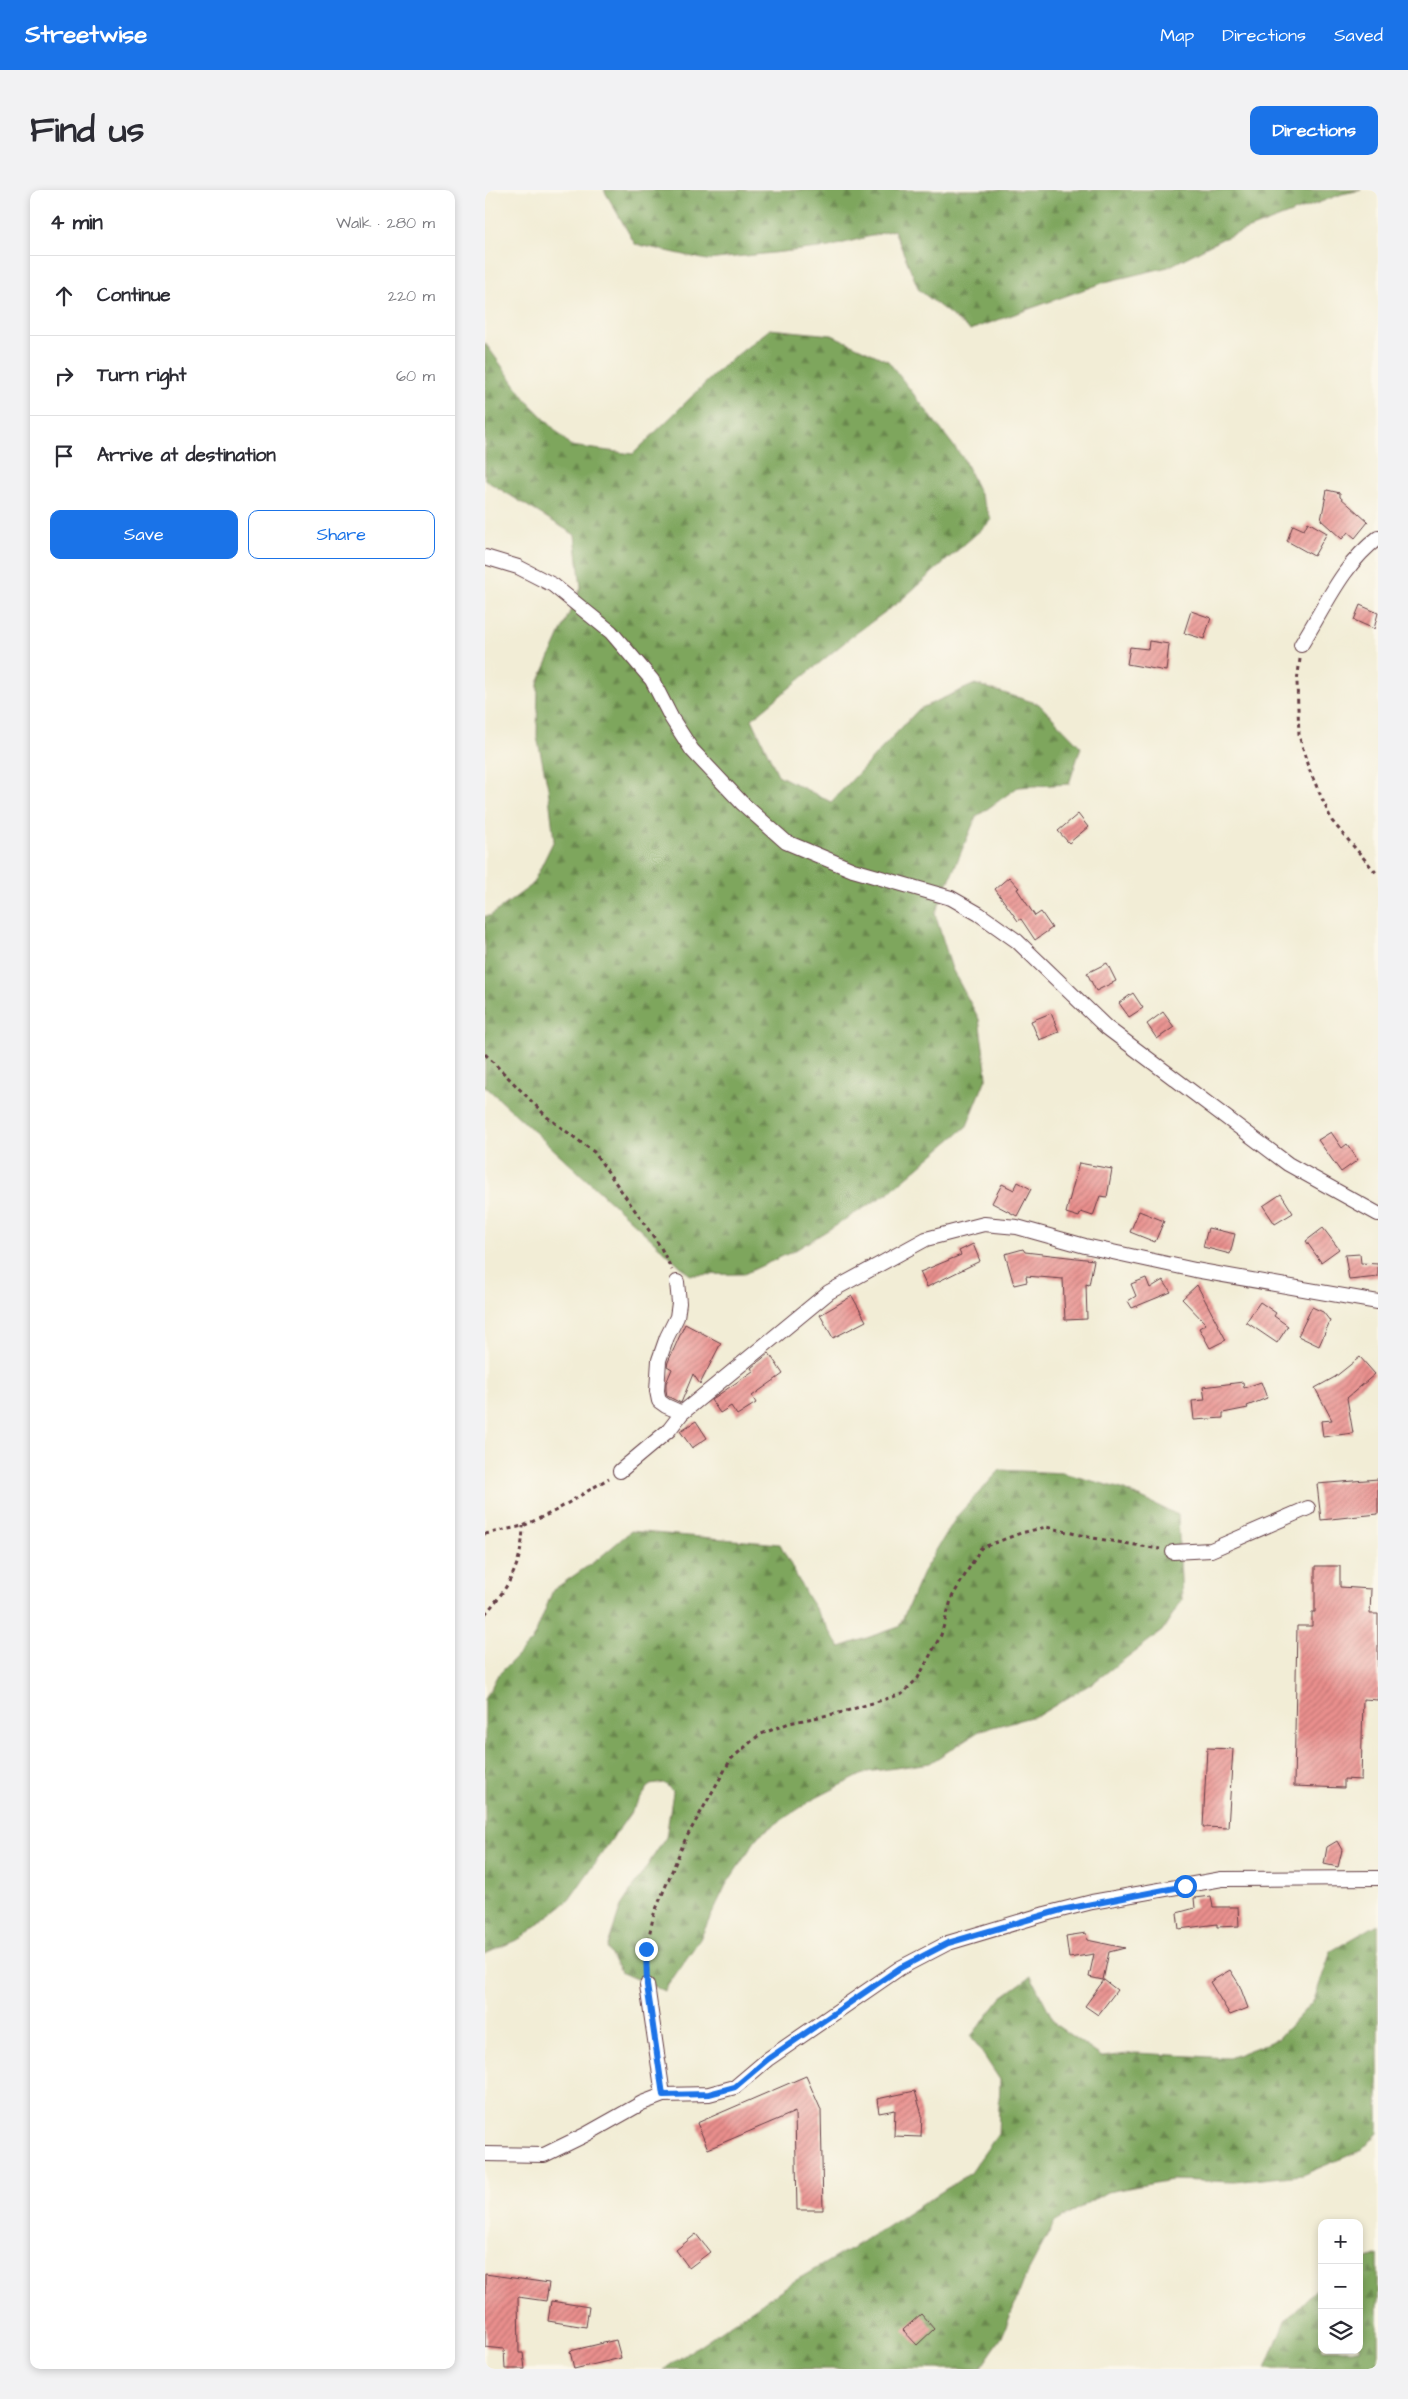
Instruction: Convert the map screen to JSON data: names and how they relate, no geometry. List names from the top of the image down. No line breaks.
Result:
{"page":{"header":"Streetwise","nav":["Map","Directions","Saved"],"title":"Find us","buttons":["Directions",["Save","Share"]],"heading":["4 min","Walk · 280 m"],"list":[["Continue","220 m"],["Turn right","60 m"],"Arrive at destination"],"map_buttons":["+","−"]}}
